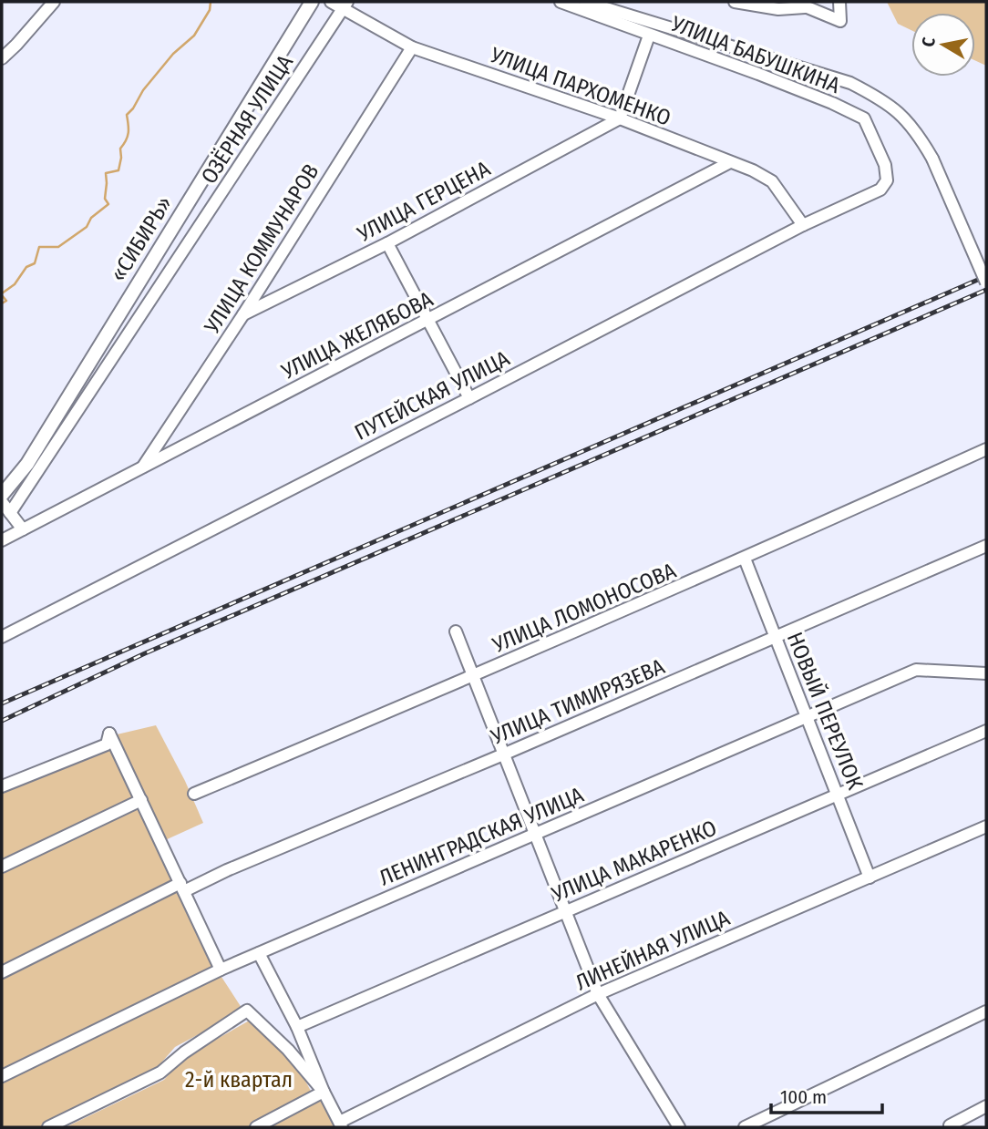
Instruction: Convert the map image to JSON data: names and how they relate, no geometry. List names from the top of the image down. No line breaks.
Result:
{"streets":{"main road":["«СИБИРЬ»"],"street":["УЛИЦА БАБУШКИНА","УЛИЦА ПАРХОМЕНКО","ОЗЁРНАЯ УЛИЦА","УЛИЦА ГЕРЦЕНА","УЛИЦА КОММУНАРОВ","УЛИЦА ЖЕЛЯБОВА","ПУТЕЙСКАЯ УЛИЦА","УЛИЦА ЛОМОНОСОВА","УЛИЦА ТИМИРЯЗЕВА","НОВЫЙ ПЕРЕУЛОК","ЛЕНИНГРАДСКАЯ УЛИЦА","УЛИЦА МАКАРЕНКО","ЛИНЕЙНАЯ УЛИЦА"]},"crossings":[["УЛИЦА БАБУШКИНА","ПУТЕЙСКАЯ УЛИЦА"],["УЛИЦА ПАРХОМЕНКО","ОЗЁРНАЯ УЛИЦА"],["УЛИЦА ПАРХОМЕНКО","УЛИЦА ГЕРЦЕНА"],["УЛИЦА ПАРХОМЕНКО","УЛИЦА КОММУНАРОВ"],["УЛИЦА ПАРХОМЕНКО","УЛИЦА ЖЕЛЯБОВА"],["УЛИЦА ПАРХОМЕНКО","ПУТЕЙСКАЯ УЛИЦА"],["УЛИЦА ГЕРЦЕНА","УЛИЦА КОММУНАРОВ"],["УЛИЦА КОММУНАРОВ","УЛИЦА ЖЕЛЯБОВА"],["УЛИЦА ЛОМОНОСОВА","НОВЫЙ ПЕРЕУЛОК"],["УЛИЦА ТИМИРЯЗЕВА","НОВЫЙ ПЕРЕУЛОК"],["НОВЫЙ ПЕРЕУЛОК","ЛЕНИНГРАДСКАЯ УЛИЦА"],["НОВЫЙ ПЕРЕУЛОК","УЛИЦА МАКАРЕНКО"],["НОВЫЙ ПЕРЕУЛОК","ЛИНЕЙНАЯ УЛИЦА"]],"parks":["2-й квартал"],"scale_bar":"100 m","north":"left"}
